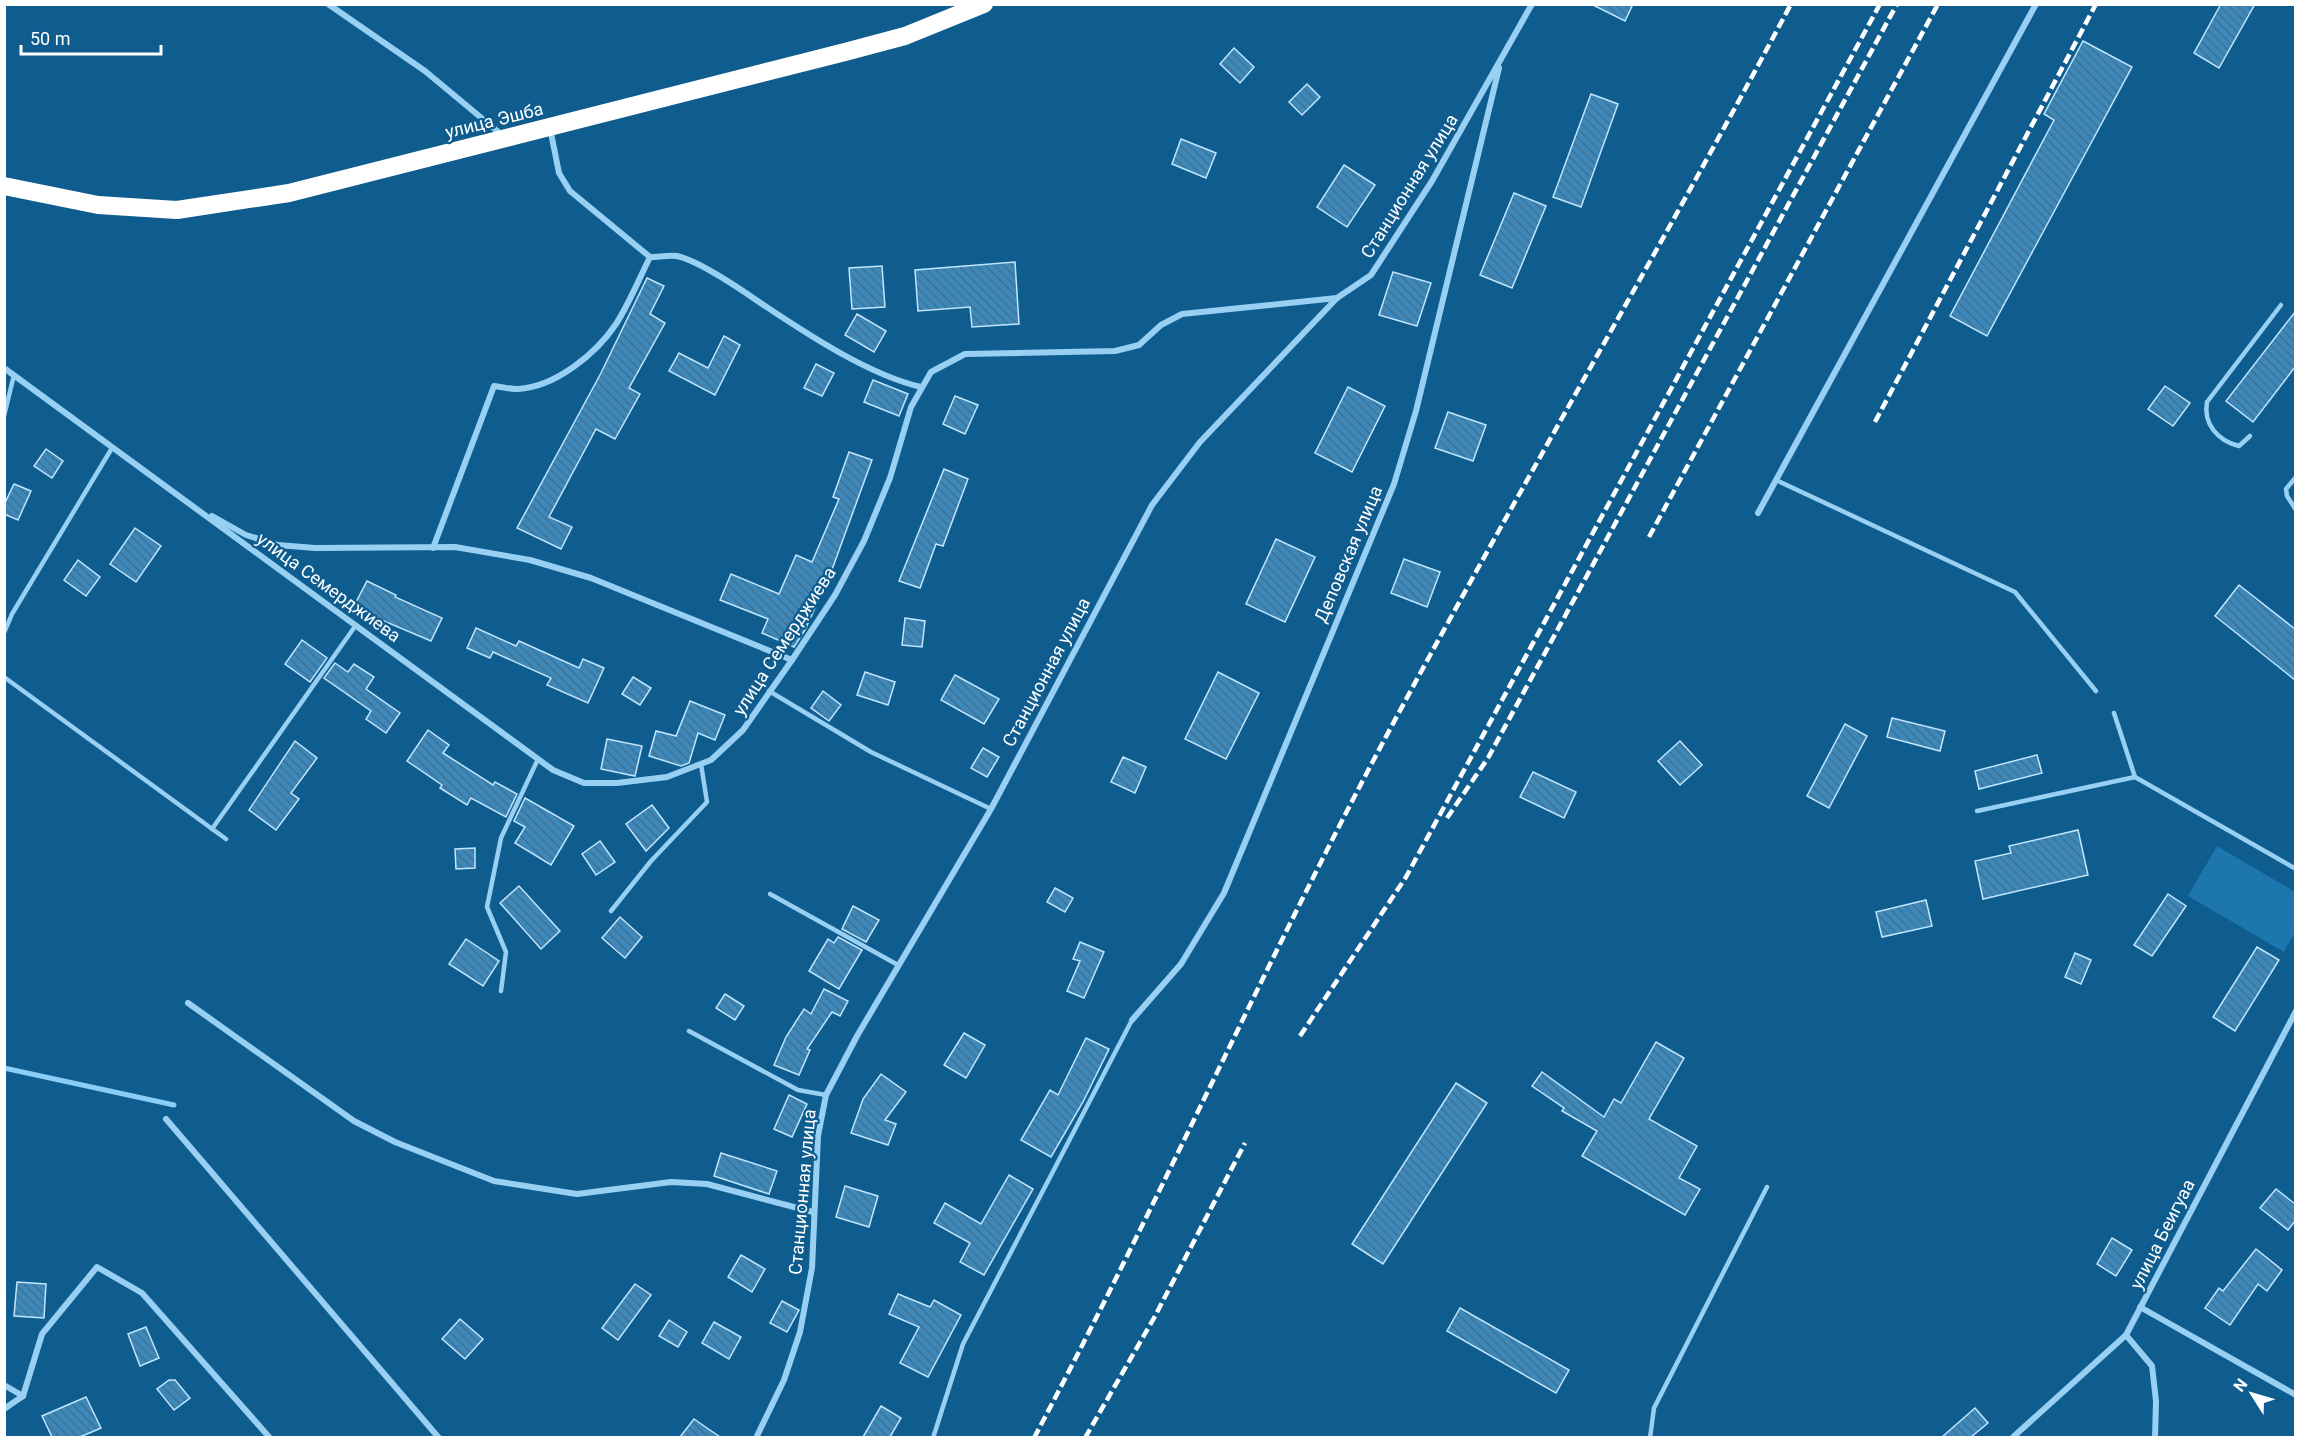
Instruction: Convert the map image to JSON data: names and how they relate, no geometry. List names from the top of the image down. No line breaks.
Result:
{"streets":{"highway":["улица Эшба"],"street":["Станционная улица","Деповская улица","улица Семерджиева","улица Беигуаа"]},"crossings":[["Станционная улица","Деповская улица"],["Станционная улица","улица Семерджиева"]],"scale_bar":"50 m","north":"top left"}
